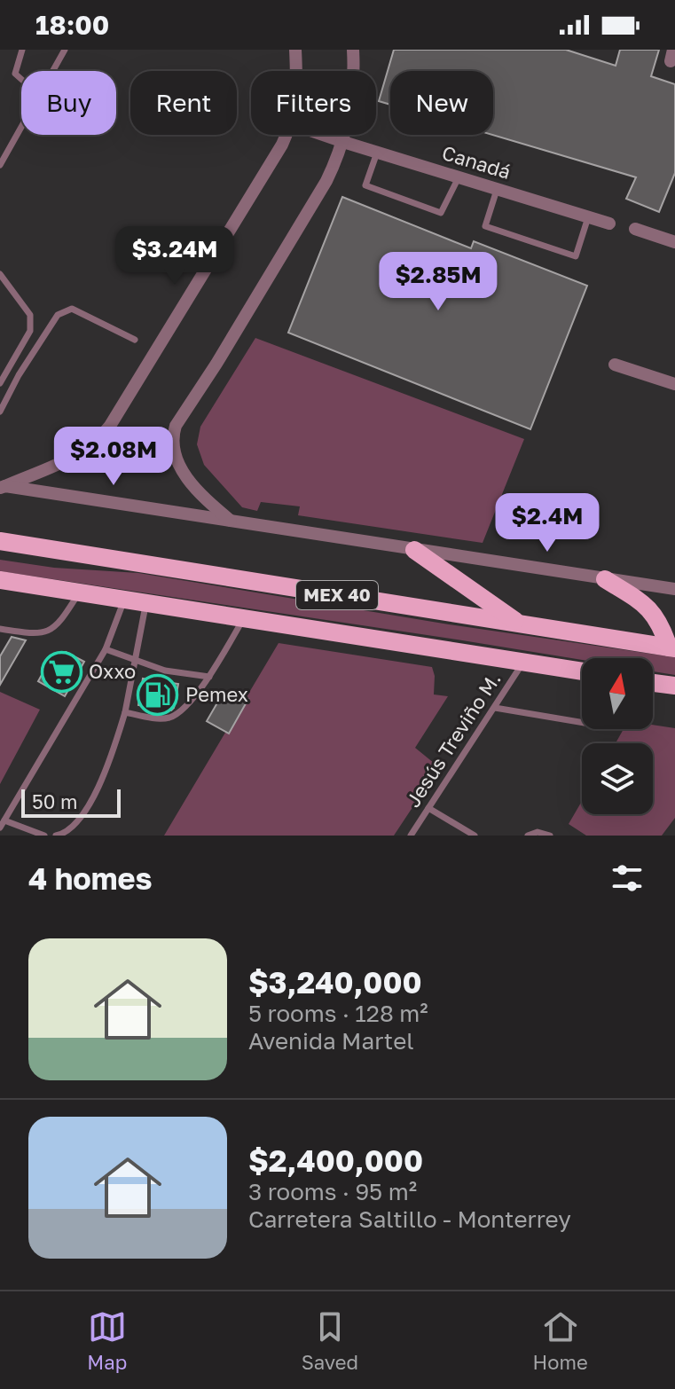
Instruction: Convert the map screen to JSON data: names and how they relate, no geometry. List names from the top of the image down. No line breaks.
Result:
{"streets":{"main road":["MEX 40"],"street":["Canadá"],"lane":["Jesús Treviño M."]},"crossings":[["MEX 40","Jesús Treviño M."]],"places":{"supermarket":["Oxxo"],"fuel station":["Pemex"]},"scale_bar":"50 m","north":"top","page":{"status":"18:00","chip":["Buy","Rent","Filters","New"],"price":["$3.24M","$2.85M","$2.08M","$2.4M"],"scale":"50 m","heading":"4 homes","list":[{"name":"$3,240,000","note":"5 rooms · 128 m² · Avenida Martel"},{"name":"$2,400,000","note":"3 rooms · 95 m² · Carretera Saltillo - Monterrey"}],"tabs":["Map","Saved","Home"]}}
